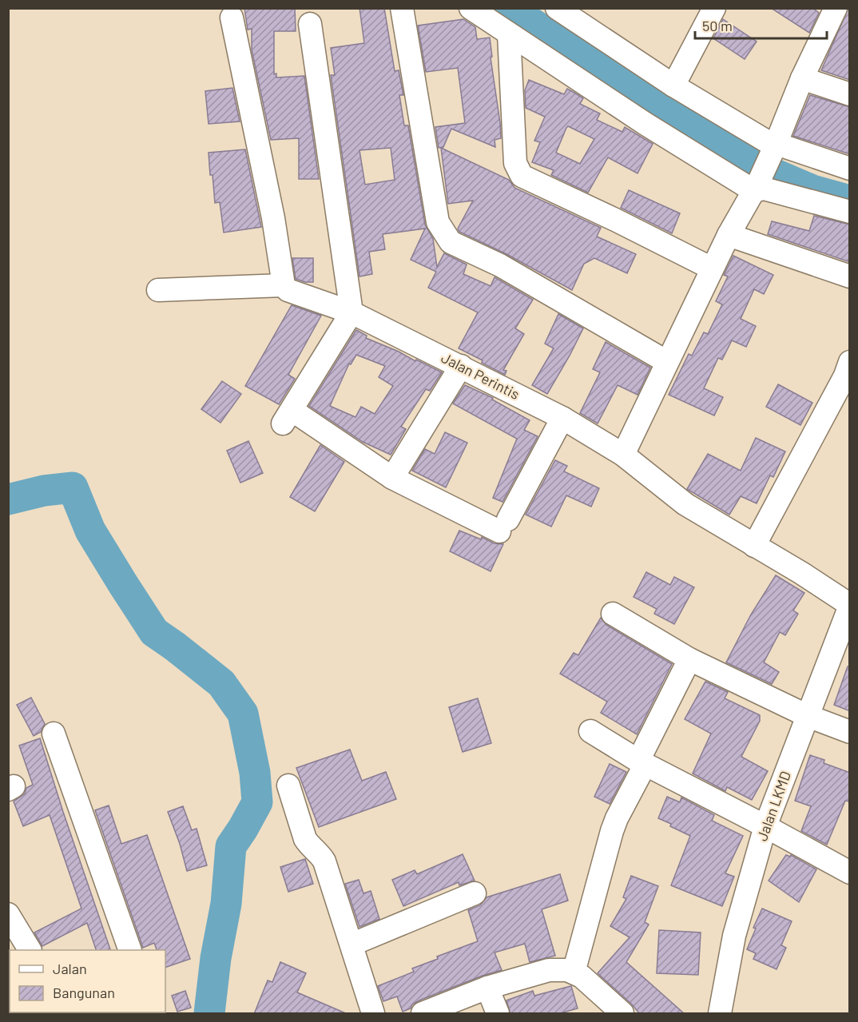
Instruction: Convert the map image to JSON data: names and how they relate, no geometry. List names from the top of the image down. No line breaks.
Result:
{"streets":{"street":["Jalan Perintis","Jalan LKMD"]},"crossings":[["Jalan Perintis","Jalan LKMD"]],"legend":["Jalan","Bangunan"],"scale_bar":"50 m"}
